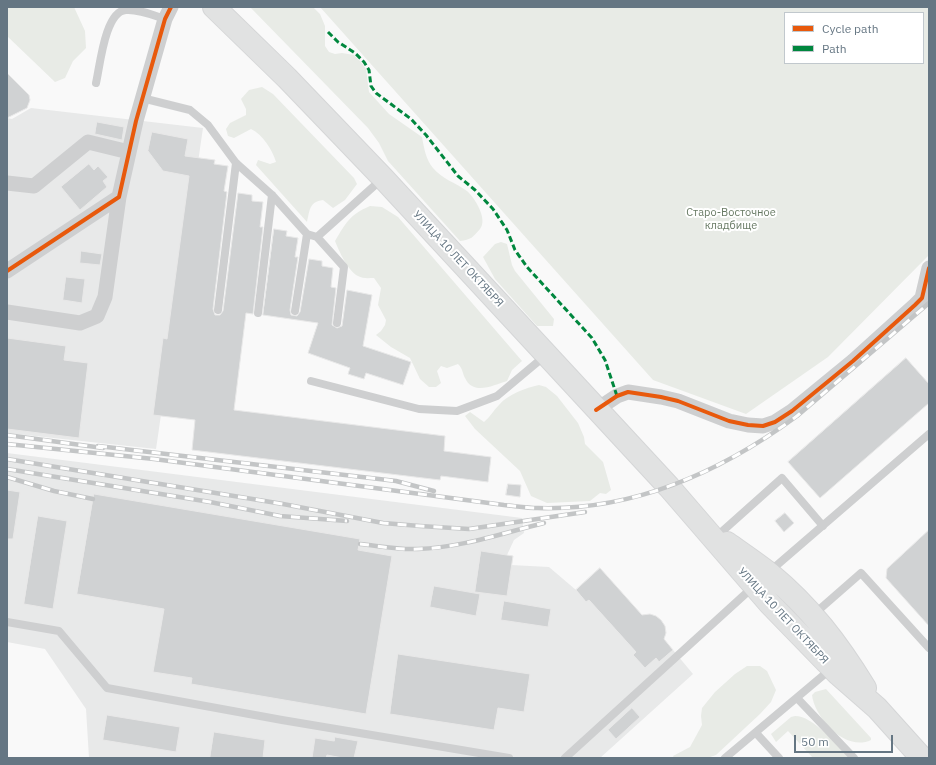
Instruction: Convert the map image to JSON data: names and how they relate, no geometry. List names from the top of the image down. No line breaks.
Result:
{"streets":{"main road":["УЛИЦА 10 ЛЕТ ОКТЯБРЯ"]},"parks":["Старо-Восточное кладбище"],"legend":["Cycle path","Path"],"scale_bar":"50 m"}
